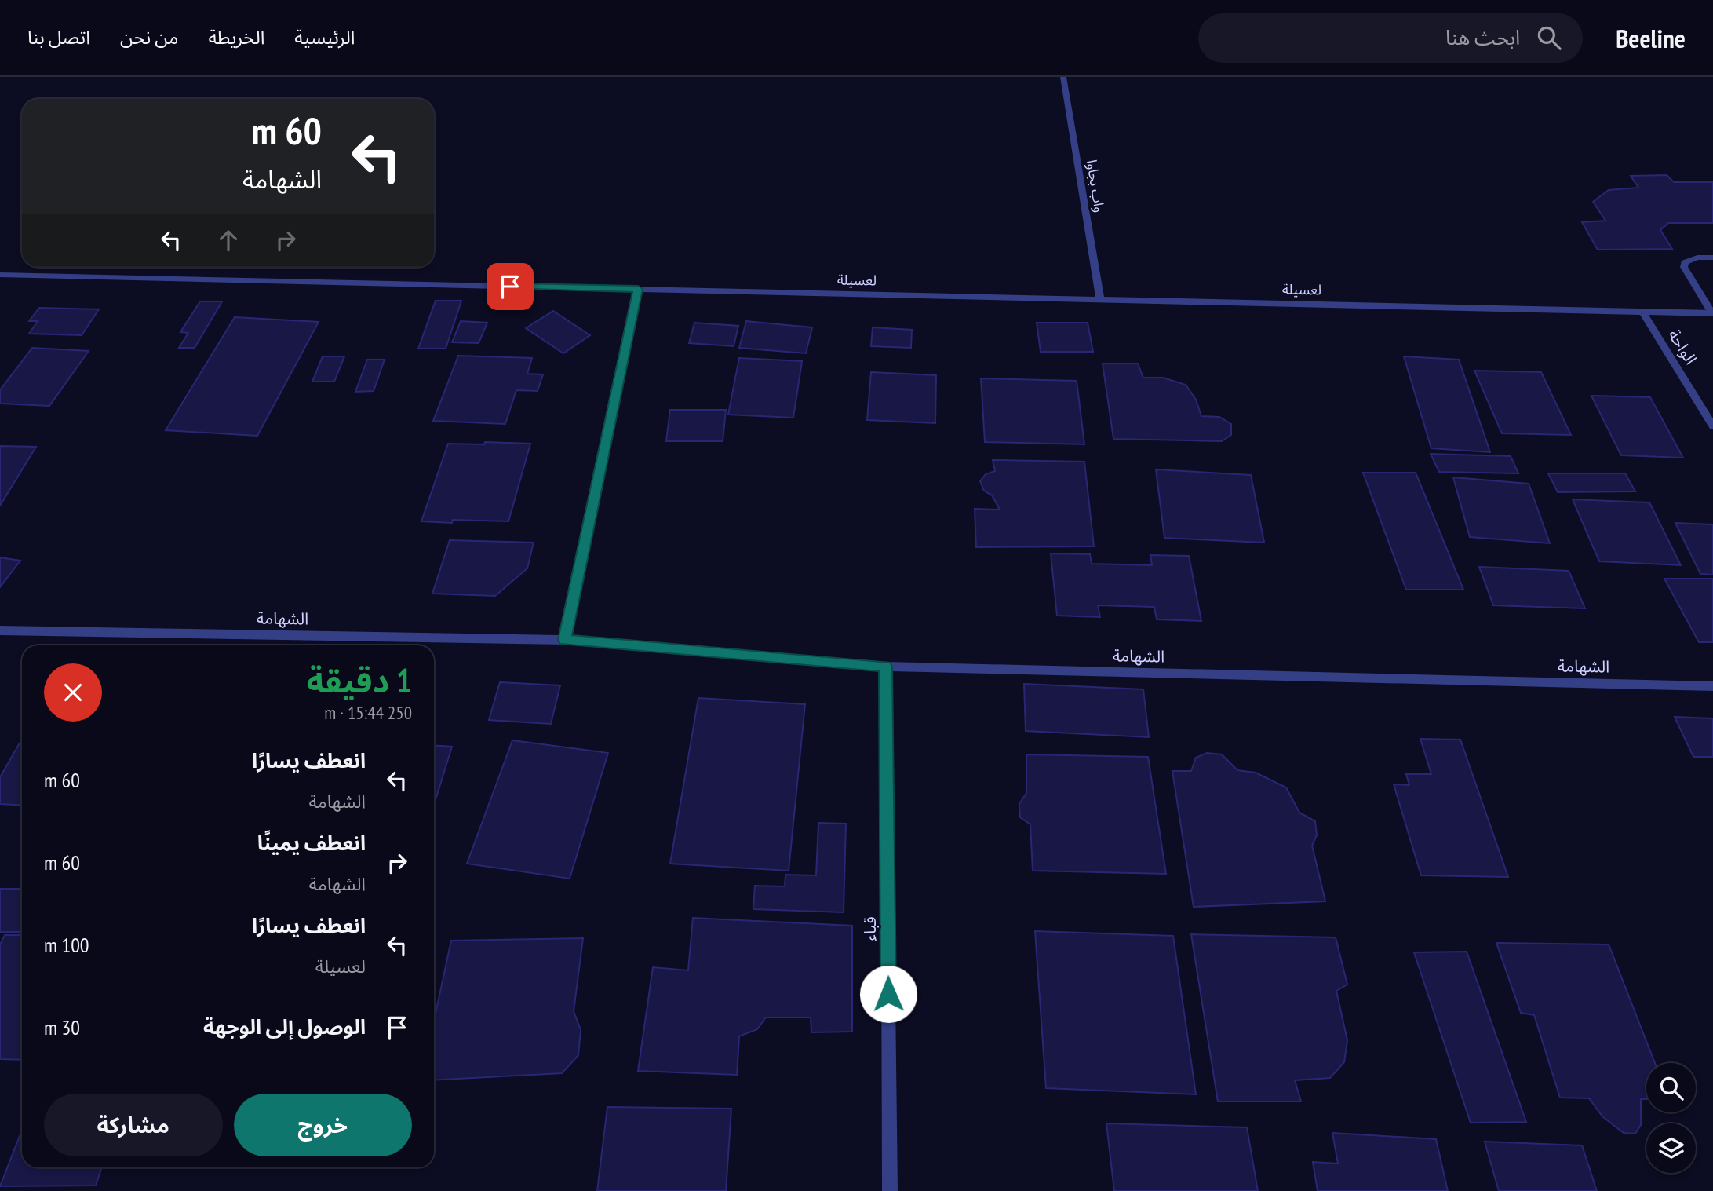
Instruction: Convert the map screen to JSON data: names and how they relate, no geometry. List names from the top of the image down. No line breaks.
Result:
{"streets":{"street":["واب بجاوا","لعسيلة","الواحة","الشهامة","قباء"]},"crossings":[["واب بجاوا","لعسيلة"],["لعسيلة","الواحة"],["الشهامة","قباء"]],"page":{"header":"Beeline","search":"ابحث هنا","nav":["الرئيسية","الخريطة","من نحن","اتصل بنا"],"turn":["60 m","الشهامة"],"heading":["1 دقيقة","250 m · 15:44"],"list":[{"name":"انعطف يسارًا","note":"الشهامة","value":"60 m"},{"name":"انعطف يمينًا","note":"الشهامة","value":"60 m"},{"name":"انعطف يسارًا","note":"لعسيلة","value":"100 m"},{"name":"الوصول إلى الوجهة","value":"30 m"}],"buttons":["خروج","مشاركة"]}}
